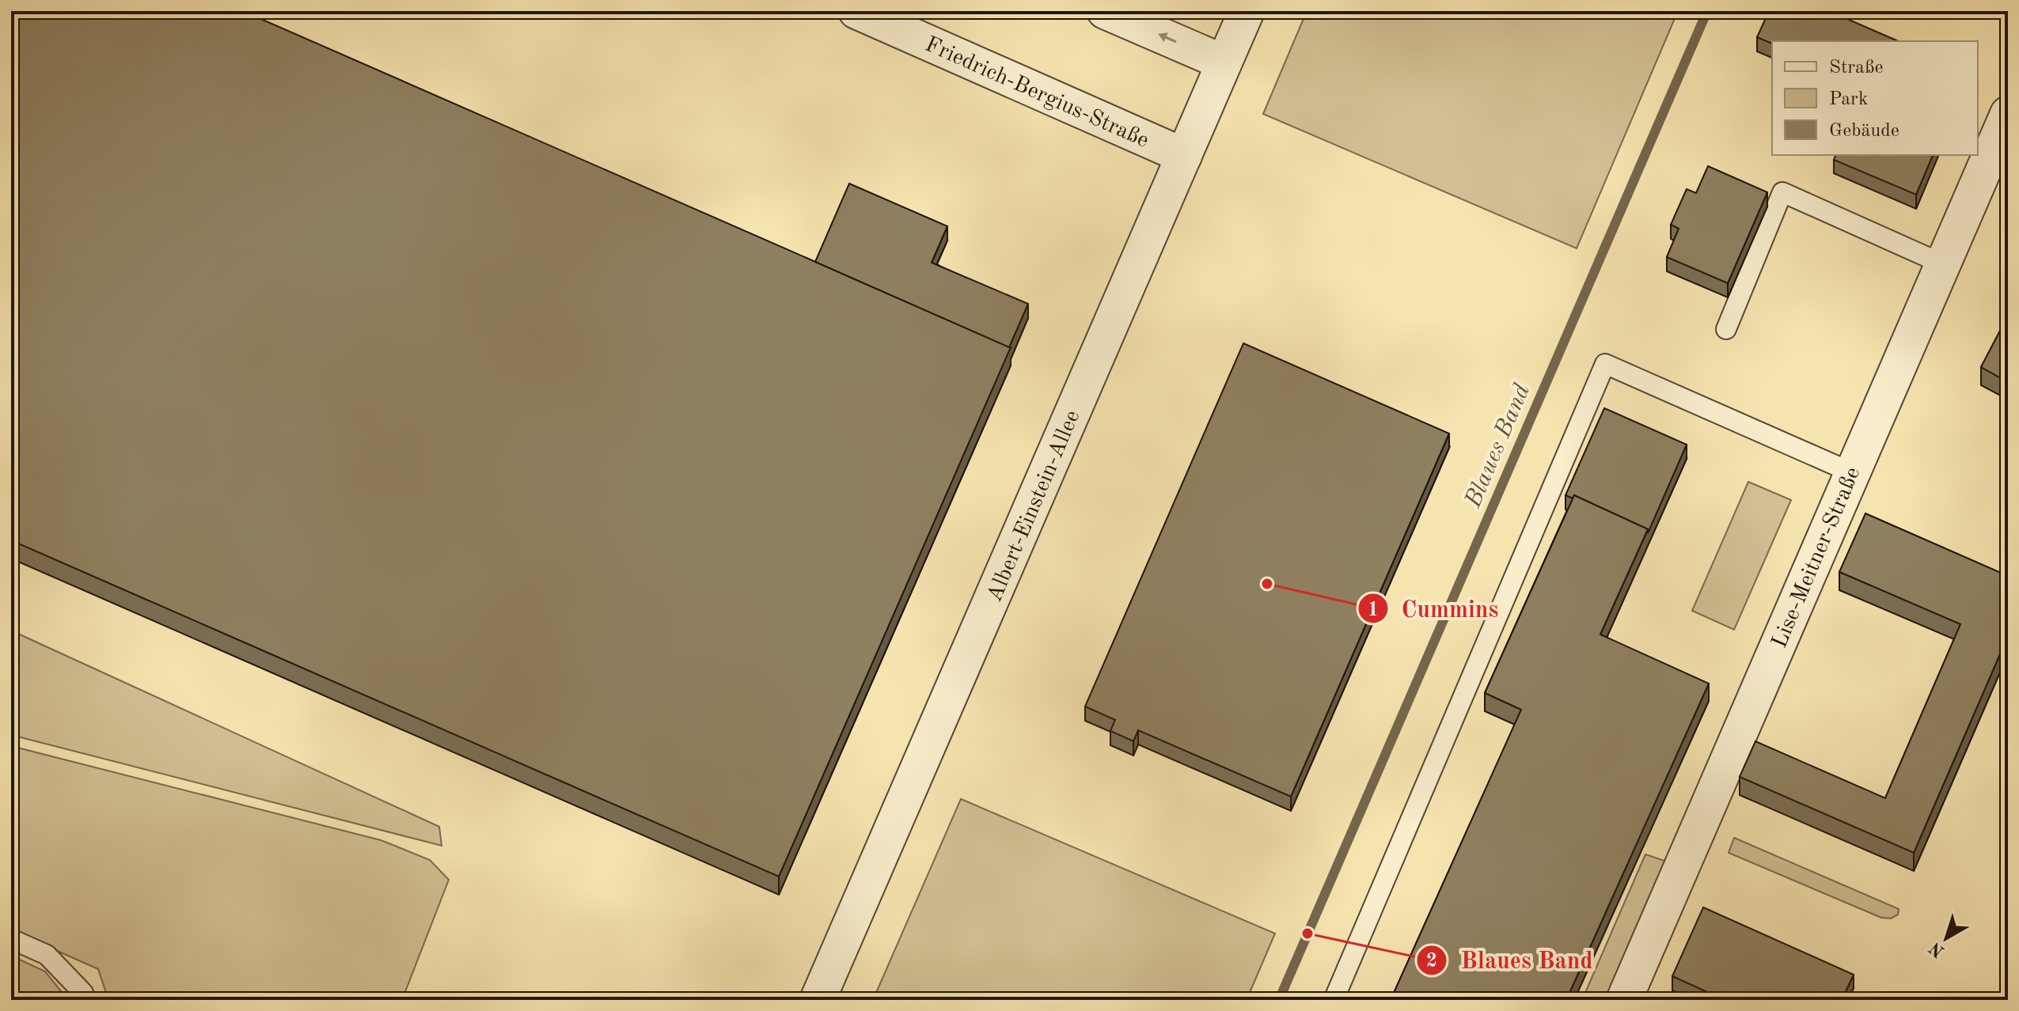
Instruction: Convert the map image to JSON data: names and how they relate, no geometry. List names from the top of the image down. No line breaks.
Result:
{"streets":{"street":["Friedrich-Bergius-Straße","Albert-Einstein-Allee","Lise-Meitner-Straße"]},"crossings":[["Friedrich-Bergius-Straße","Albert-Einstein-Allee"]],"water":["Blaues Band"],"places":["Cummins","Blaues Band"],"legend":["Straße","Park","Gebäude"],"north":"bottom left"}
